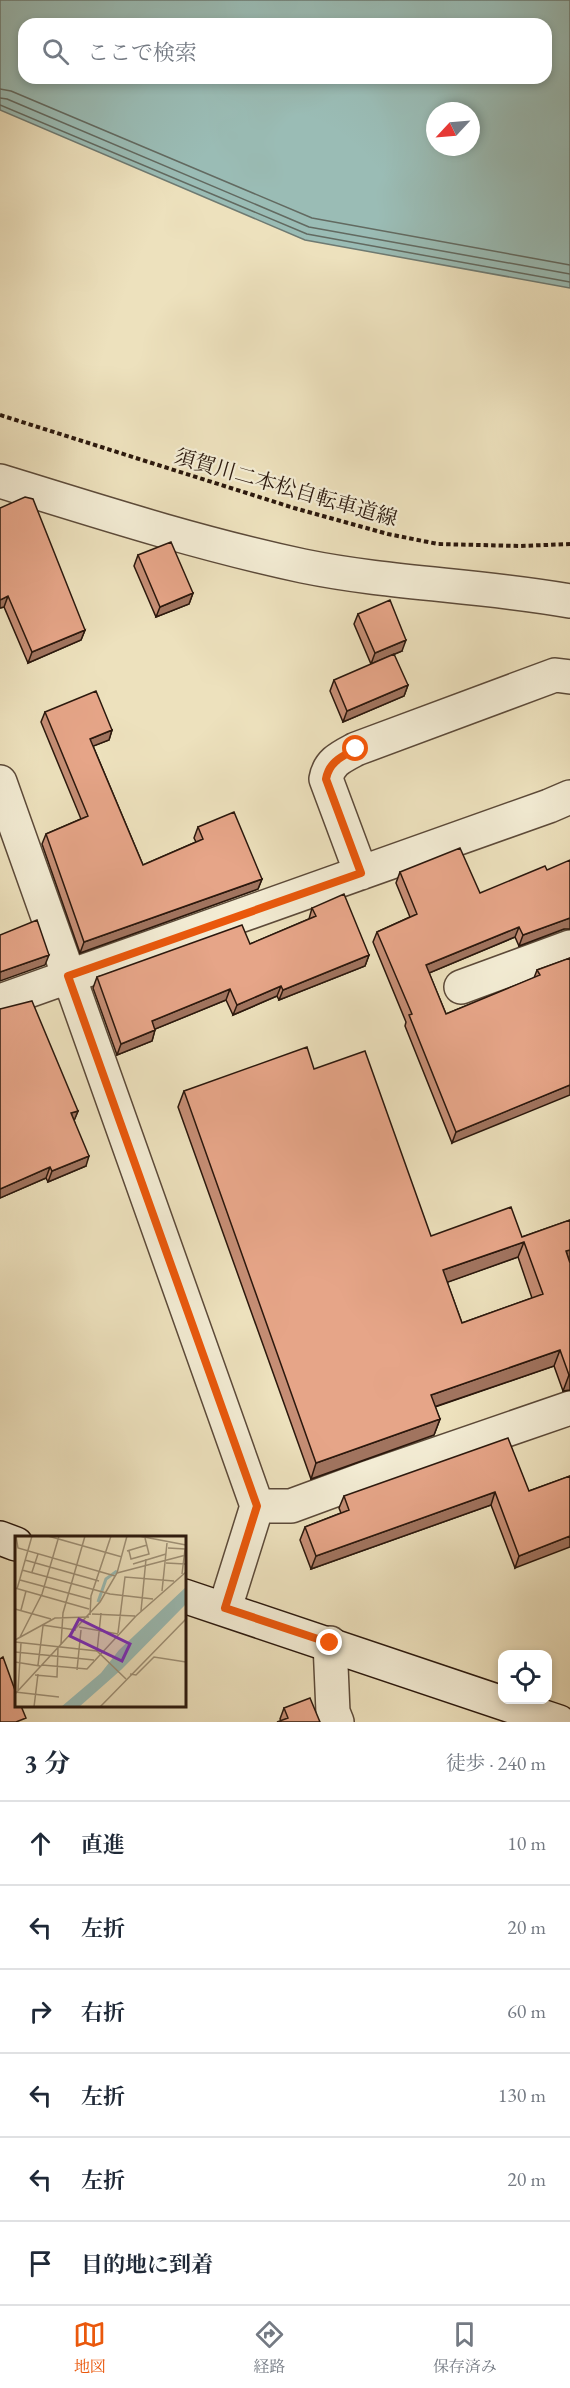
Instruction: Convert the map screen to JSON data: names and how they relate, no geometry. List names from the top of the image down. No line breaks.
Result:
{"streets":{"path":["須賀川二本松自転車道線"]},"north":"bottom left","page":{"search":"ここで検索","heading":["3 分","徒歩 · 240 m"],"list":[["直進","10 m"],["左折","20 m"],["右折","60 m"],["左折","130 m"],["左折","20 m"],"目的地に到着"],"nav":["地図","経路","保存済み"]}}
